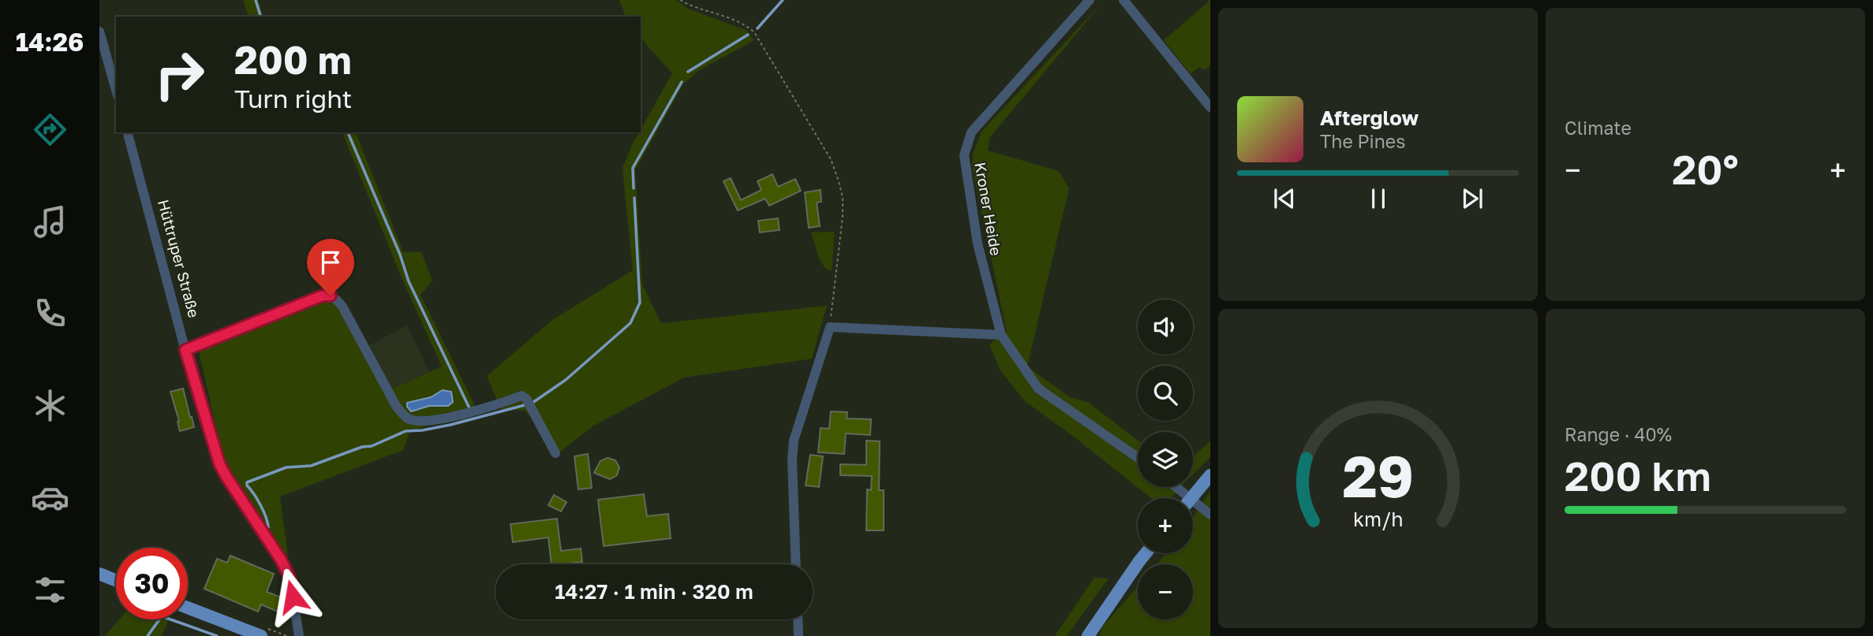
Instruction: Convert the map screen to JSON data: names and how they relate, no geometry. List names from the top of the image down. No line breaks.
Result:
{"streets":{"street":["Kroner Heide","Hüttruper Straße"]},"page":{"tabs":"14:26","tile":["Climate",["Range · 40%","200 km"]],"turn":["200 m","Turn right"],"song":["Afterglow","The Pines"],"heat":["−","20°","+"],"map_buttons":["+","−"],"limit":"30","trip":"14:27 · 1 min · 320 m","gauge":["29","km/h"]}}
